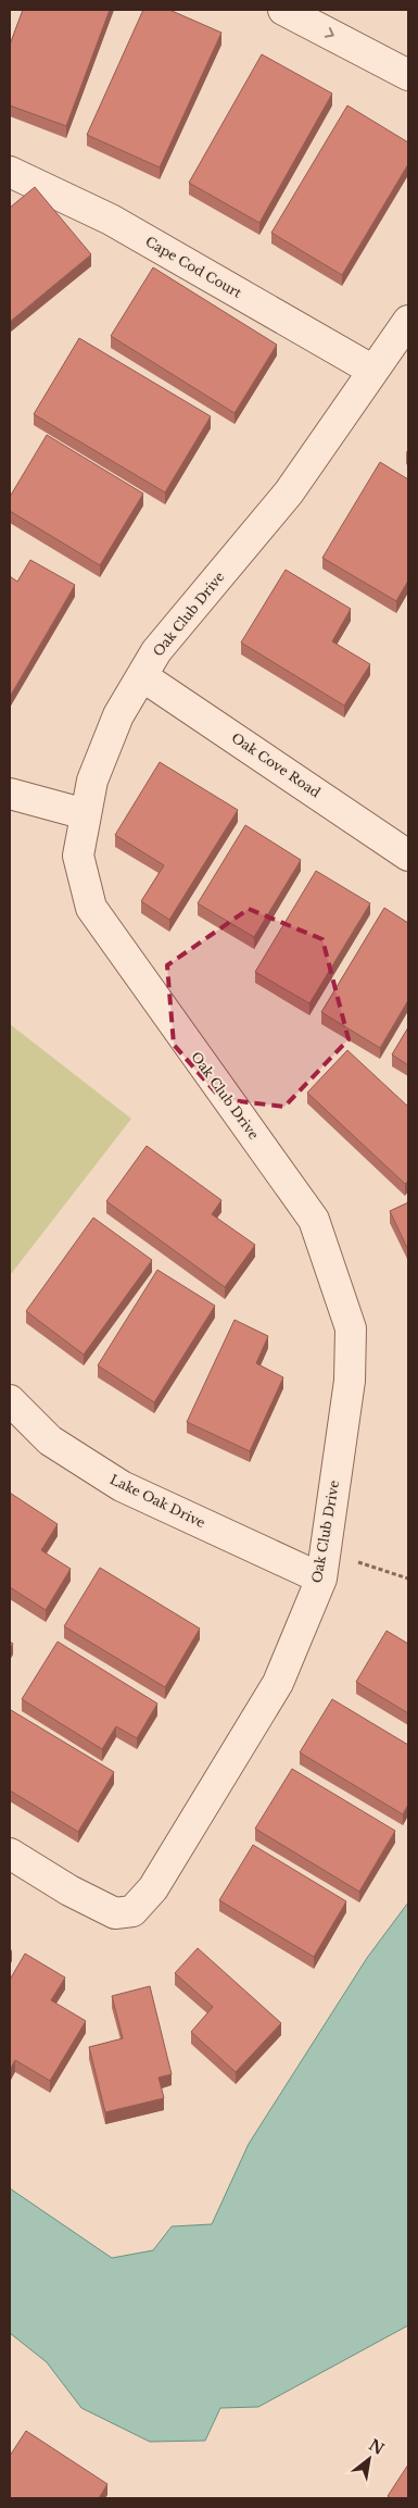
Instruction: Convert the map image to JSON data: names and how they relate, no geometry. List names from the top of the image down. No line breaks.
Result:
{"streets":{"street":["Cape Cod Court","Oak Club Drive","Oak Cove Road","Lake Oak Drive"]},"crossings":[["Cape Cod Court","Oak Club Drive"],["Oak Club Drive","Oak Cove Road"],["Oak Club Drive","Lake Oak Drive"]],"north":"top right"}
